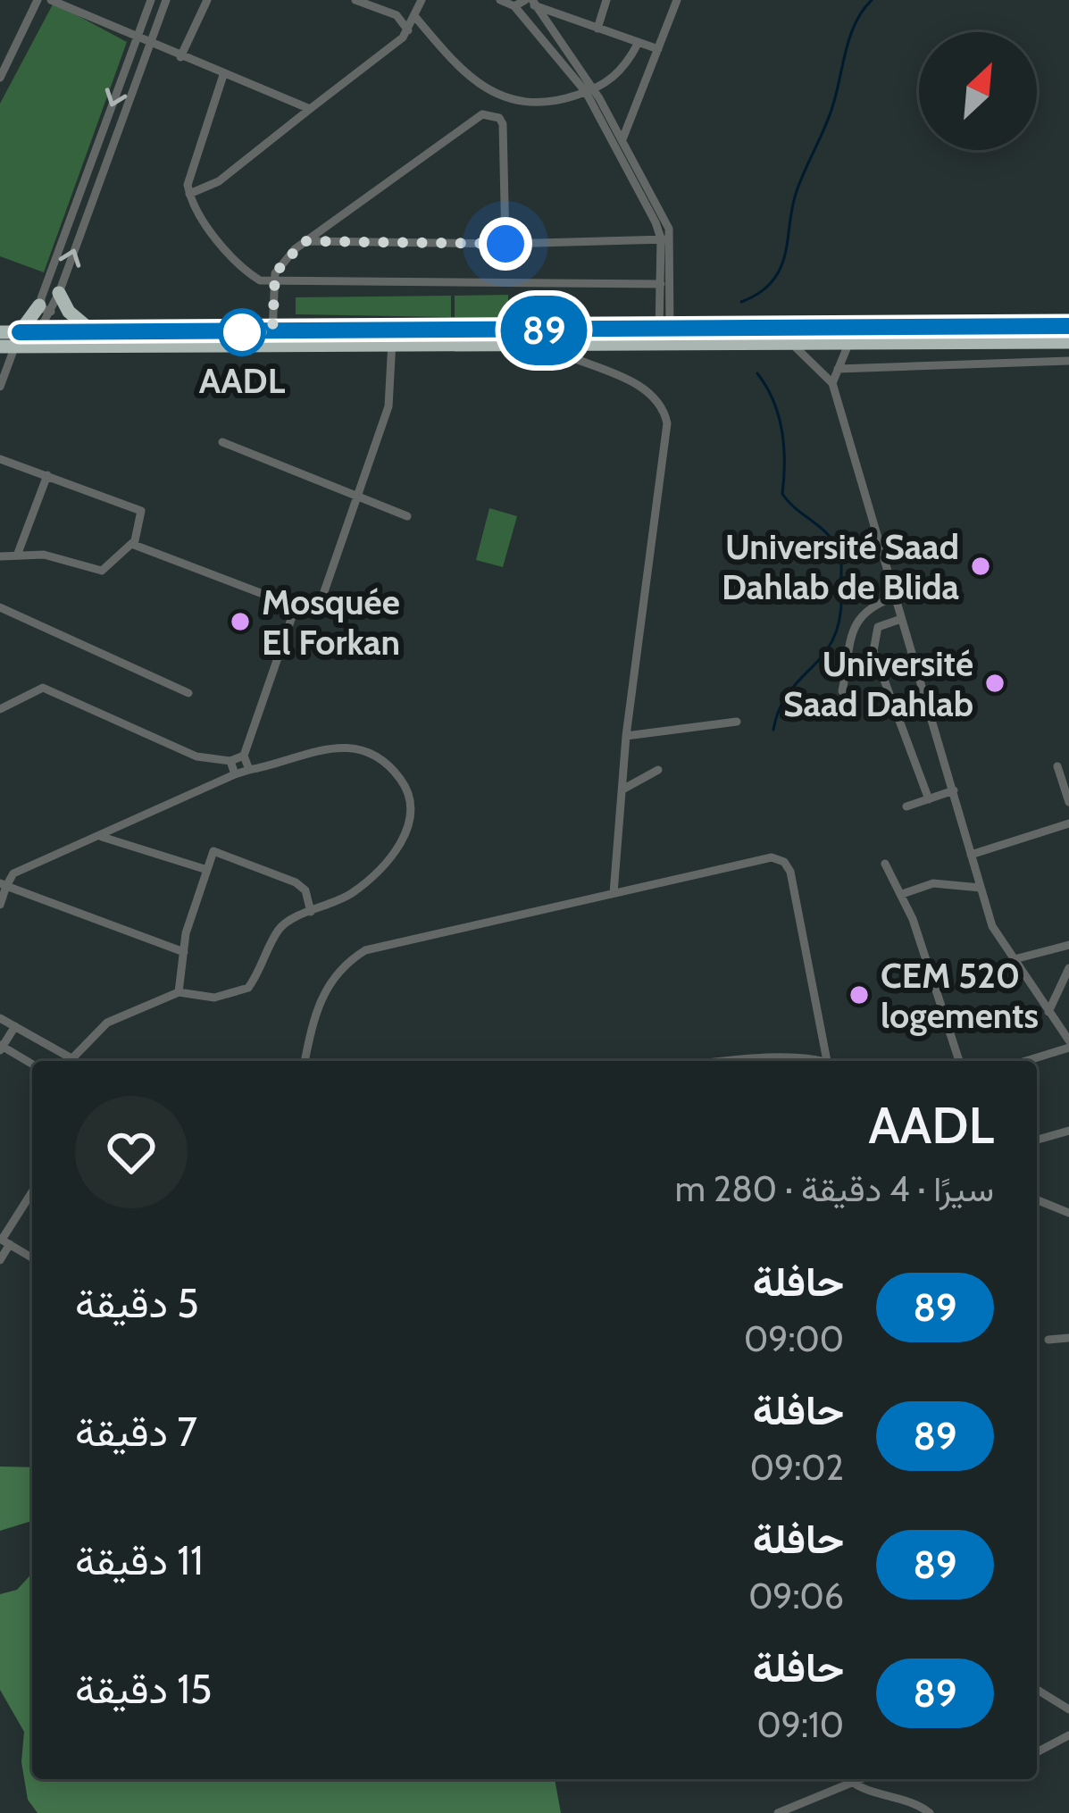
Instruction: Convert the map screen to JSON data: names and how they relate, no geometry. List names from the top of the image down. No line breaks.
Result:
{"places":["AADL","Université Saad Dahlab de Blida","Mosquée El Forkan","Université Saad Dahlab","CEM 520 logements"],"lines":["bus line 89"],"north":"top right","page":{"on_map":"89","heading":["AADL","سيرًا · 4 دقيقة · 280 m"],"list":[{"mark":"89","name":"حافلة","note":"09:00","value":"5 دقيقة"},{"mark":"89","name":"حافلة","note":"09:02","value":"7 دقيقة"},{"mark":"89","name":"حافلة","note":"09:06","value":"11 دقيقة"},{"mark":"89","name":"حافلة","note":"09:10","value":"15 دقيقة"}]}}
